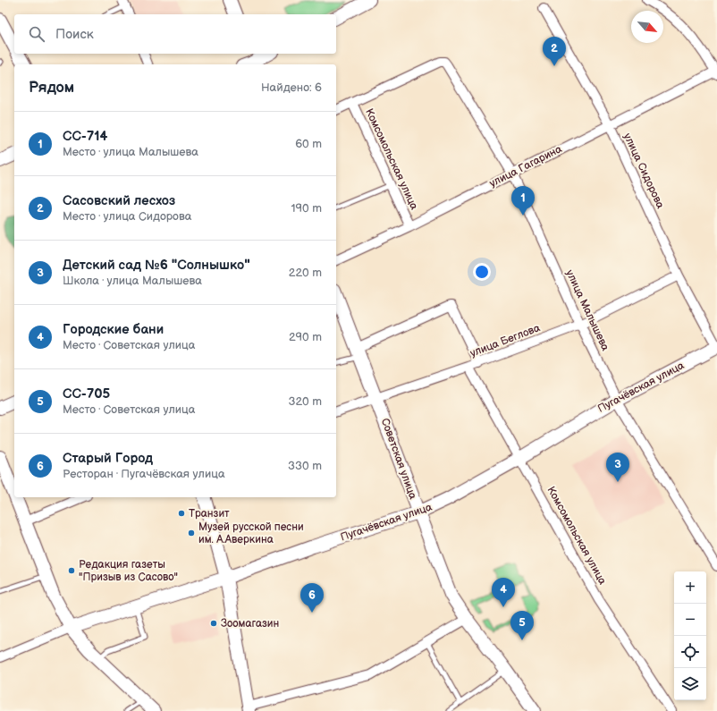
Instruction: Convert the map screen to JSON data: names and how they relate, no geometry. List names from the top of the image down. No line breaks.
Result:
{"streets":{"street":["Комсомольская улица","улица Гагарина","улица Сидорова","улица Малышева","улица Беглова","Пугачёвская улица","Советская улица"]},"crossings":[["Комсомольская улица","улица Гагарина"],["Комсомольская улица","улица Малышева"],["Комсомольская улица","улица Беглова"],["Комсомольская улица","Пугачёвская улица"],["улица Гагарина","улица Сидорова"],["улица Гагарина","улица Малышева"],["улица Сидорова","улица Беглова"],["улица Сидорова","Пугачёвская улица"],["улица Малышева","улица Беглова"],["улица Малышева","Пугачёвская улица"],["улица Беглова","Советская улица"],["Пугачёвская улица","Советская улица"]],"places":["Транзит","Музей русской песни им. А.Аверкина","Редакция газеты \"Призыв из Сасово\"","Зоомагазин"],"north":"bottom right","page":{"search":"Поиск","pins":["2","1","3","4","6","5"],"heading":["Рядом","Найдено: 6"],"list":[{"mark":"1","name":"СС-714","note":"Место · улица Малышева","value":"60 m"},{"mark":"2","name":"Сасовский лесхоз","note":"Место · улица Сидорова","value":"190 m"},{"mark":"3","name":"Детский сад №6 \"Солнышко\"","note":"Школа · улица Малышева","value":"220 m"},{"mark":"4","name":"Городские бани","note":"Место · Советская улица","value":"290 m"},{"mark":"5","name":"СС-705","note":"Место · Советская улица","value":"320 m"},{"mark":"6","name":"Старый Город","note":"Ресторан · Пугачёвская улица","value":"330 m"}],"map_buttons":["+","−"]}}
